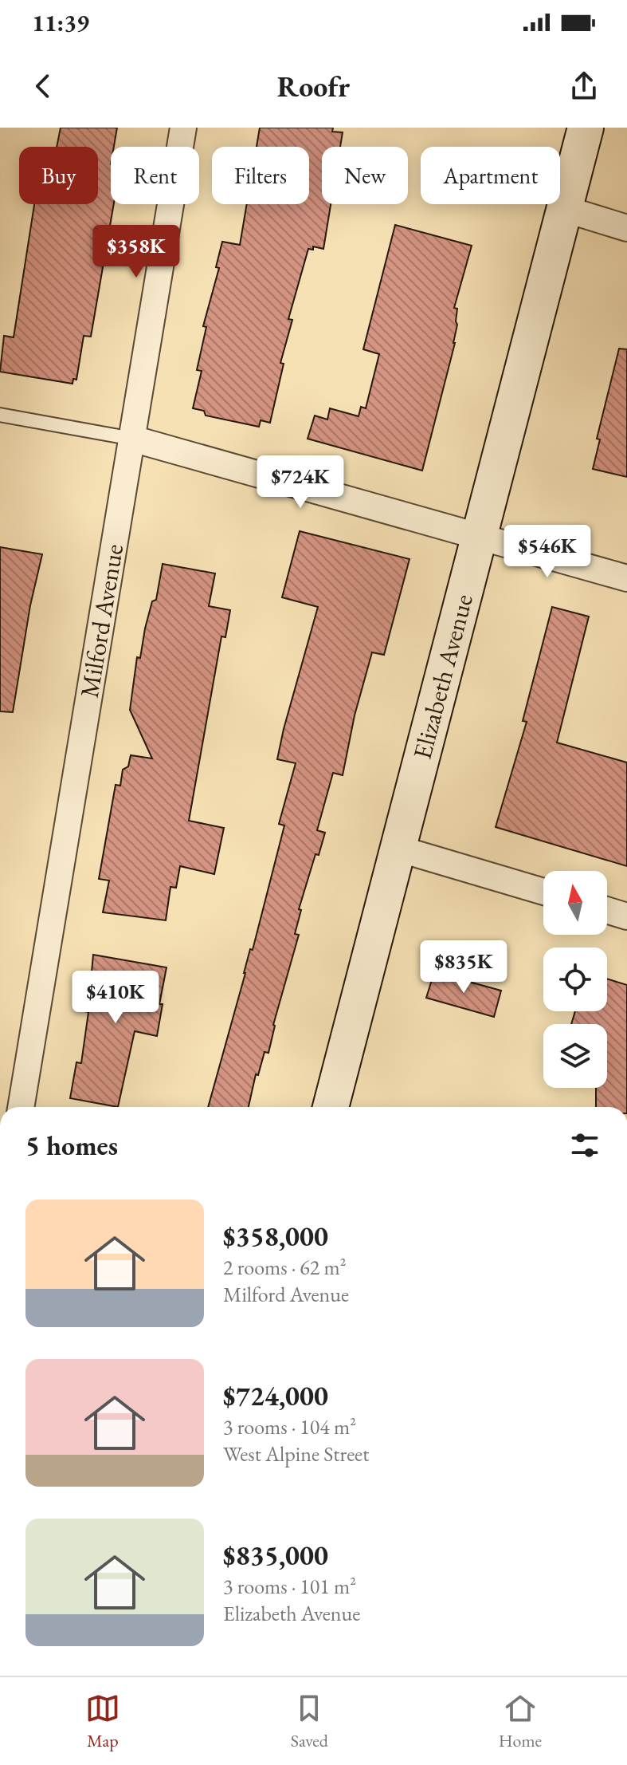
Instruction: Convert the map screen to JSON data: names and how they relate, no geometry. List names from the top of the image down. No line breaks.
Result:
{"streets":{"main road":["Elizabeth Avenue"],"street":["Milford Avenue"]},"north":"top","page":{"status":"11:39","header":"Roofr","chip":["Buy","Rent","Filters","New","Apartment"],"price":["$358K","$724K","$546K","$835K","$410K"],"heading":"5 homes","list":[{"name":"$358,000","note":"2 rooms · 62 m² · Milford Avenue"},{"name":"$724,000","note":"3 rooms · 104 m² · West Alpine Street"},{"name":"$835,000","note":"3 rooms · 101 m² · Elizabeth Avenue"}],"tabs":["Map","Saved","Home"]}}
